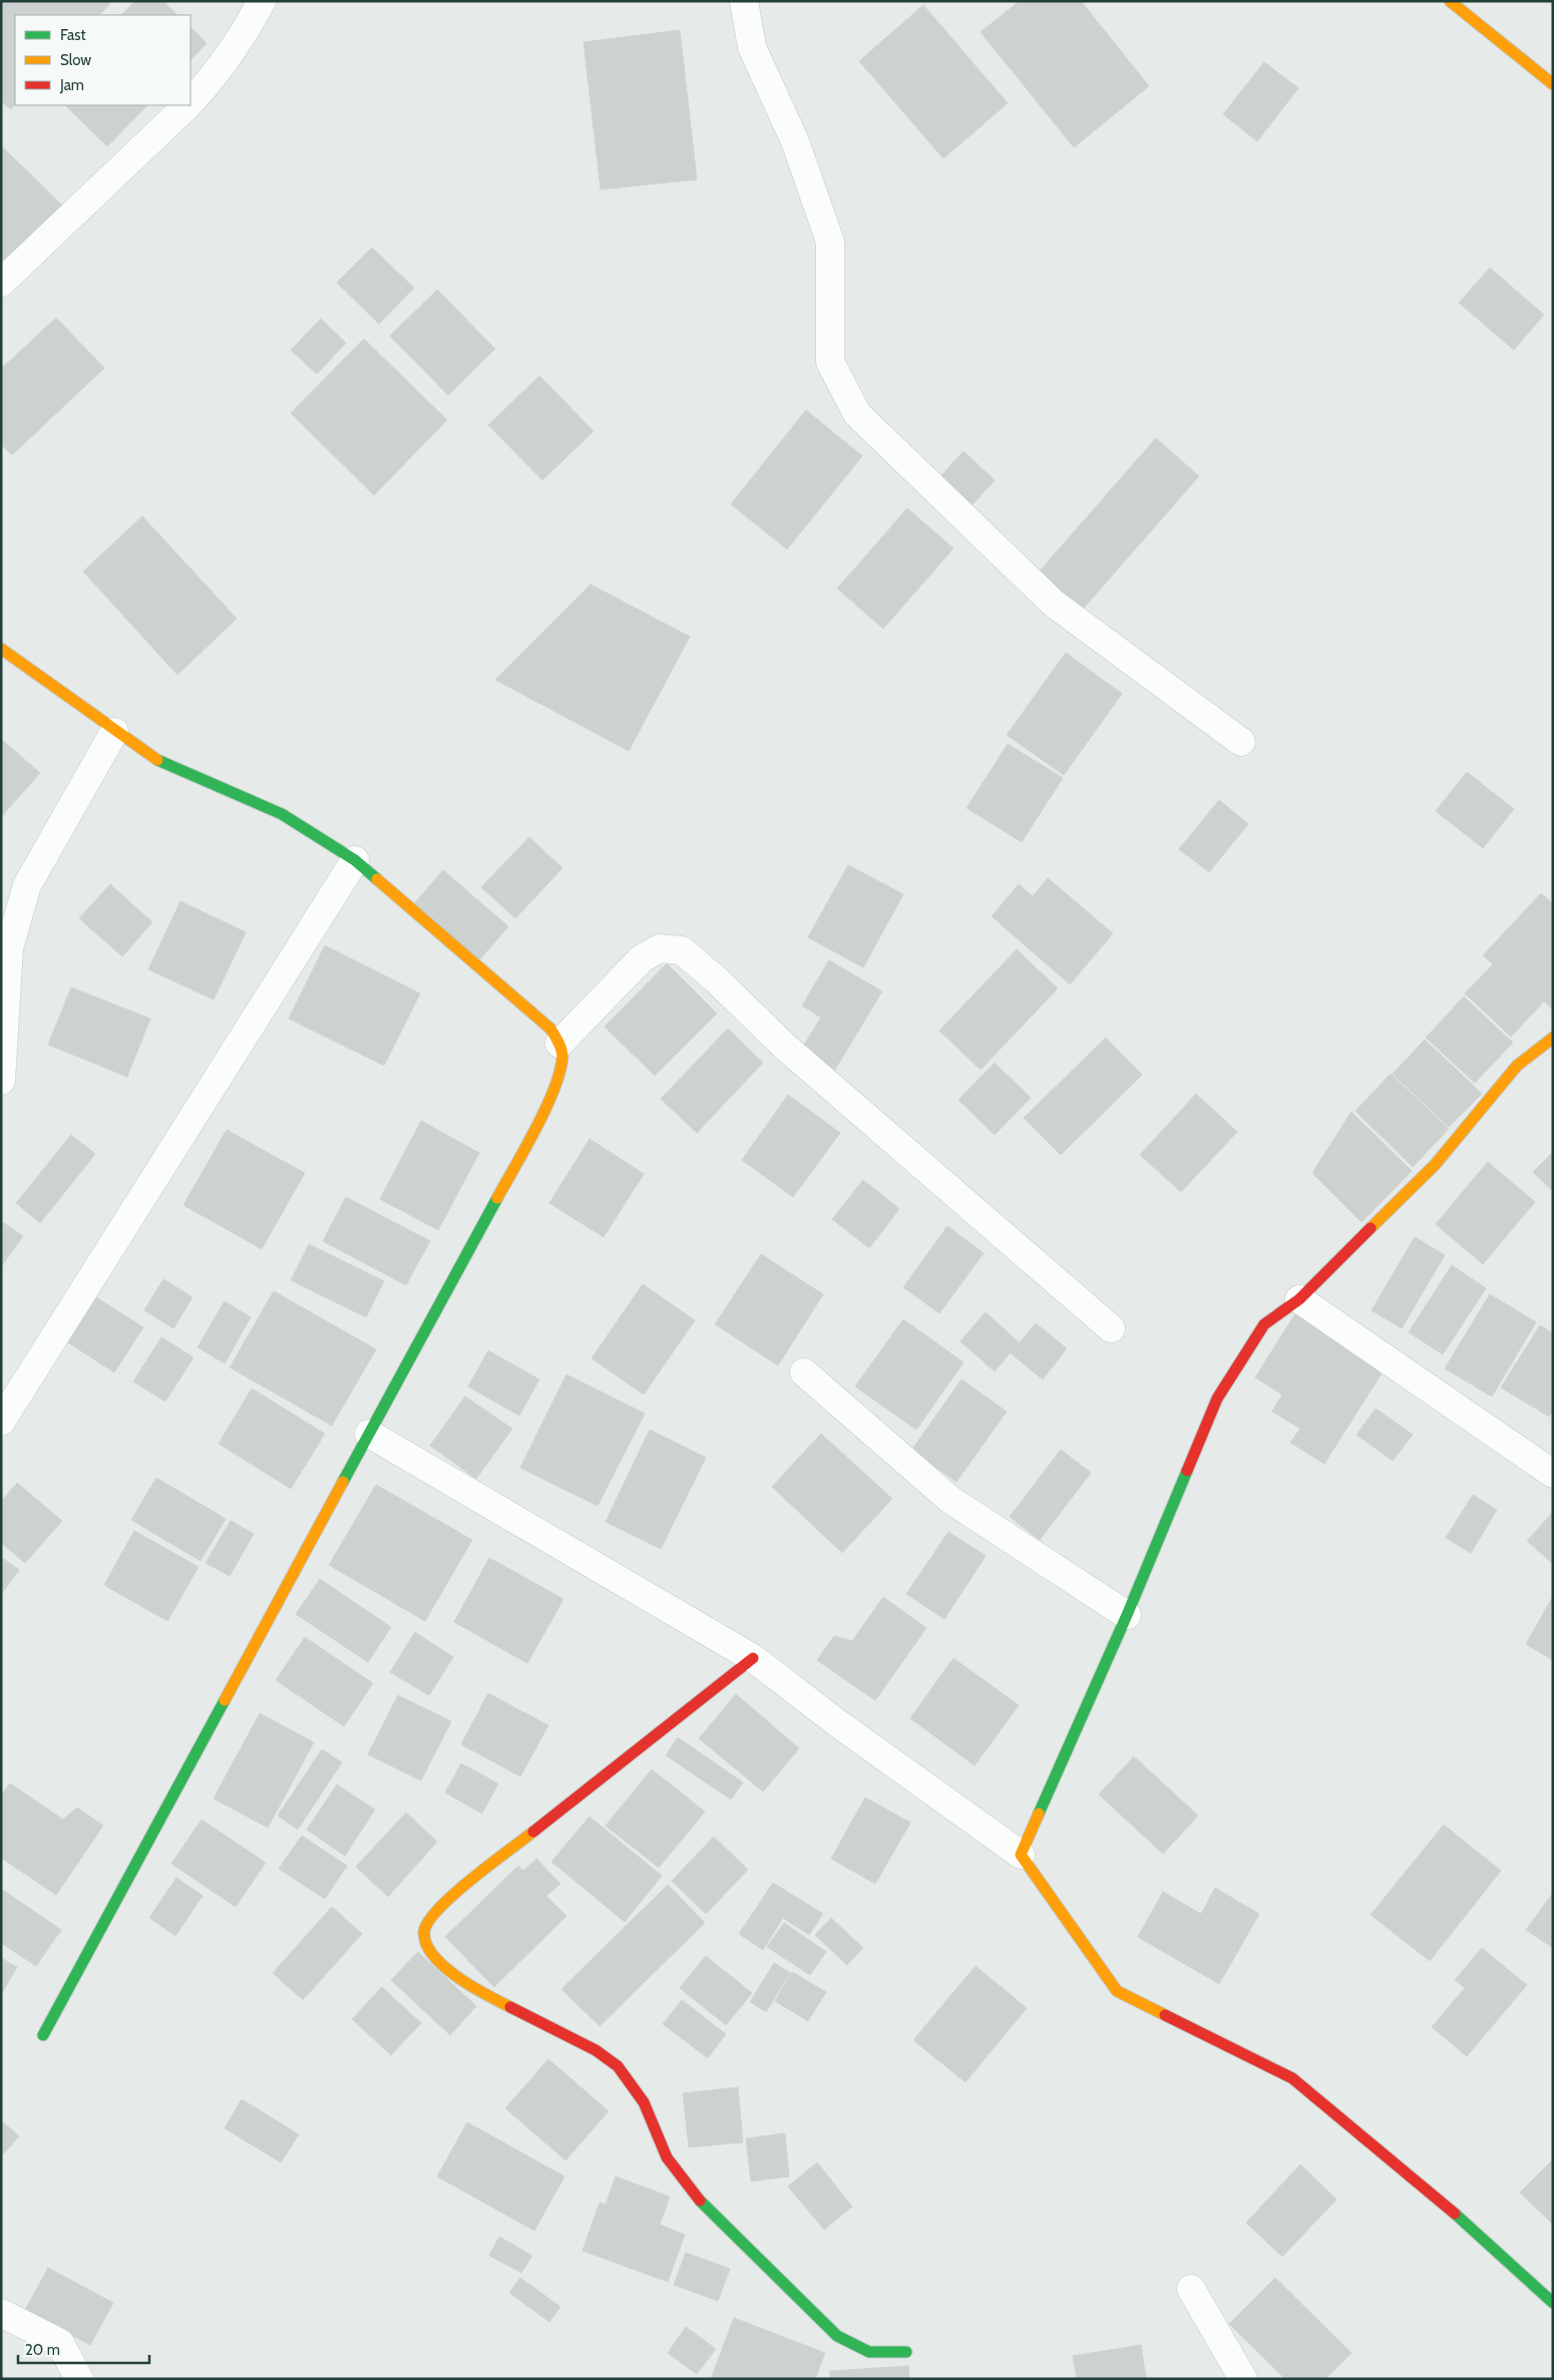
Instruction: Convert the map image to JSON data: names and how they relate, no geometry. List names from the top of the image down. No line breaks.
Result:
{"legend":["Fast","Slow","Jam"],"scale_bar":"20 m"}
